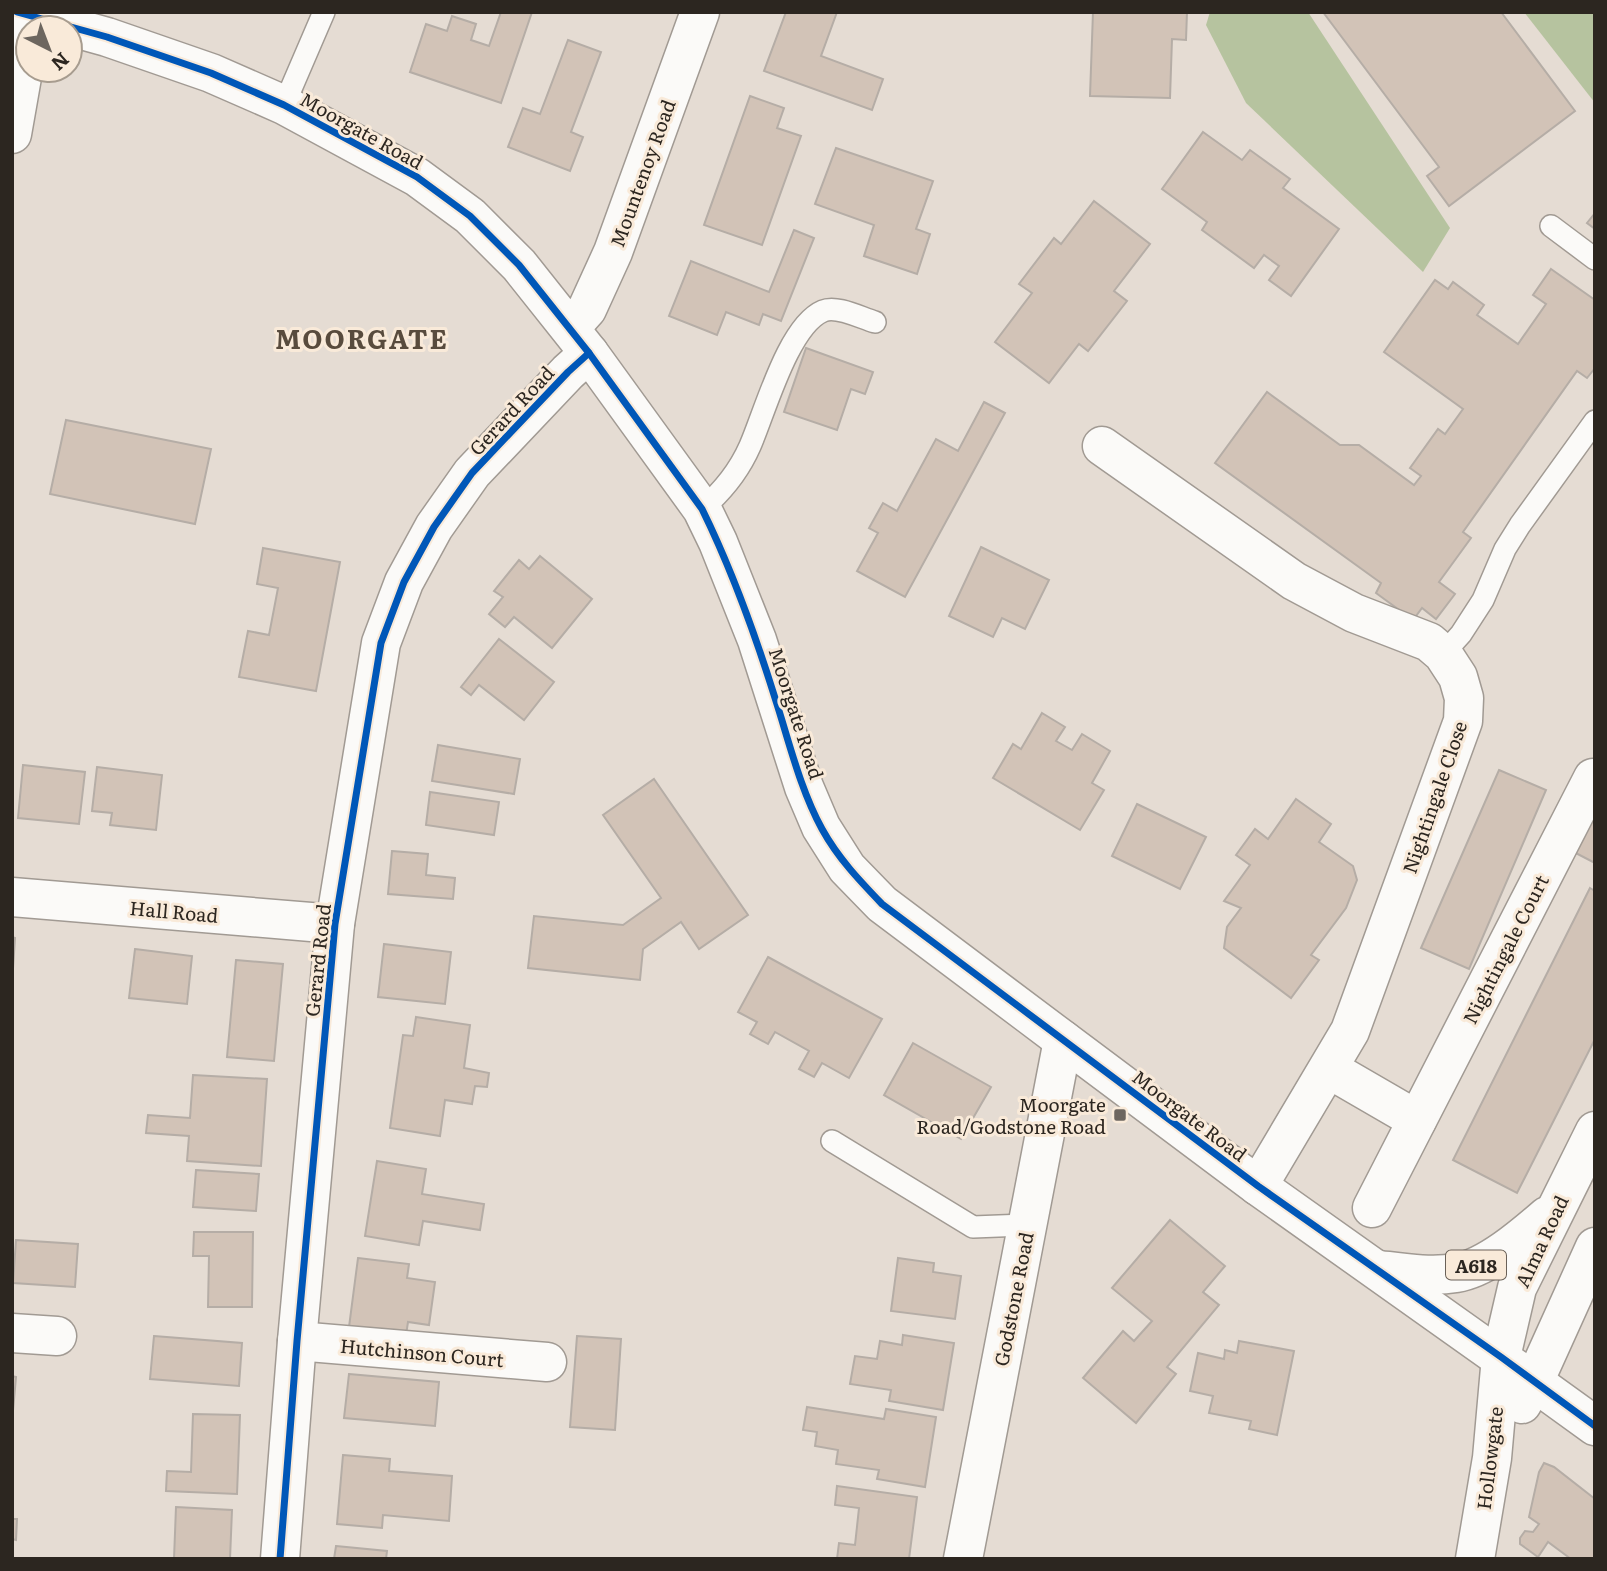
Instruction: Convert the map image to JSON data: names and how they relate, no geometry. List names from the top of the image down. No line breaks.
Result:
{"streets":{"street":["Moorgate Road","Mountenoy Road","Gerard Road","Nightingale Close","Hall Road","Nightingale Court","Alma Road","A618","Godstone Road","Hutchinson Court","Hollowgate"]},"crossings":[["Moorgate Road","Mountenoy Road"],["Moorgate Road","Gerard Road"],["Moorgate Road","Nightingale Close"],["Moorgate Road","Alma Road"],["Moorgate Road","A618"],["Moorgate Road","Godstone Road"],["Moorgate Road","Hollowgate"],["Mountenoy Road","Gerard Road"],["Gerard Road","Hall Road"],["Gerard Road","Hutchinson Court"],["Alma Road","A618"],["Alma Road","Hollowgate"]],"districts":["MOORGATE"],"places":{"transit":["Moorgate Road/Godstone Road"]},"north":"bottom right"}
